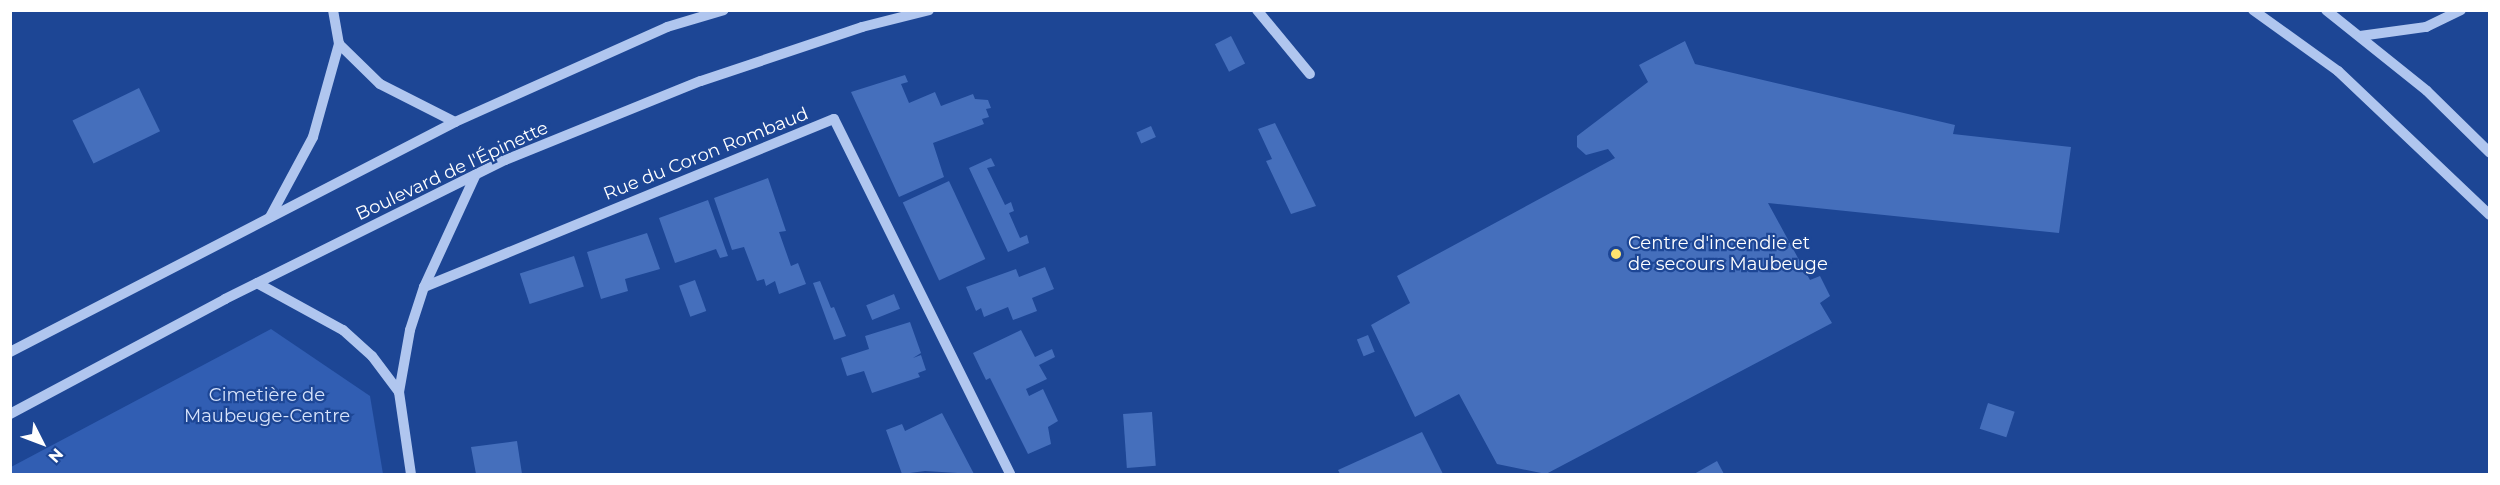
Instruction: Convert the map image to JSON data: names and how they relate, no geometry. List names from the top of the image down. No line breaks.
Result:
{"streets":{"street":["Rue du Coron Rombaud","Boulevard de l'Épinette"]},"parks":["Cimetière de Maubeuge-Centre"],"places":["Centre d'incendie et de secours Maubeuge"],"north":"bottom right"}
